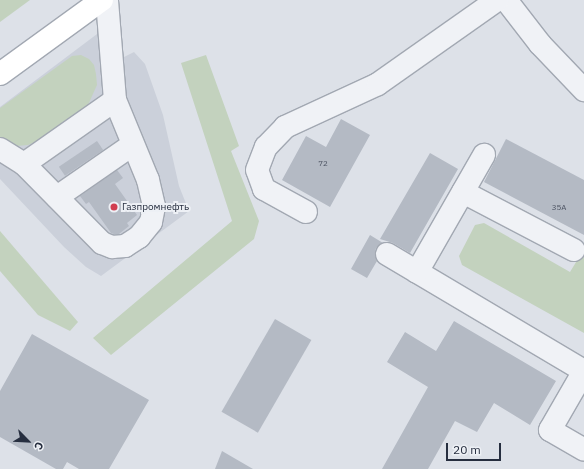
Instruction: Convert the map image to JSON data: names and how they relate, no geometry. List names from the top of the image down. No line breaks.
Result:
{"places":["Газпромнефть"],"house_numbers":["72","35А"],"scale_bar":"20 m","north":"bottom right"}
